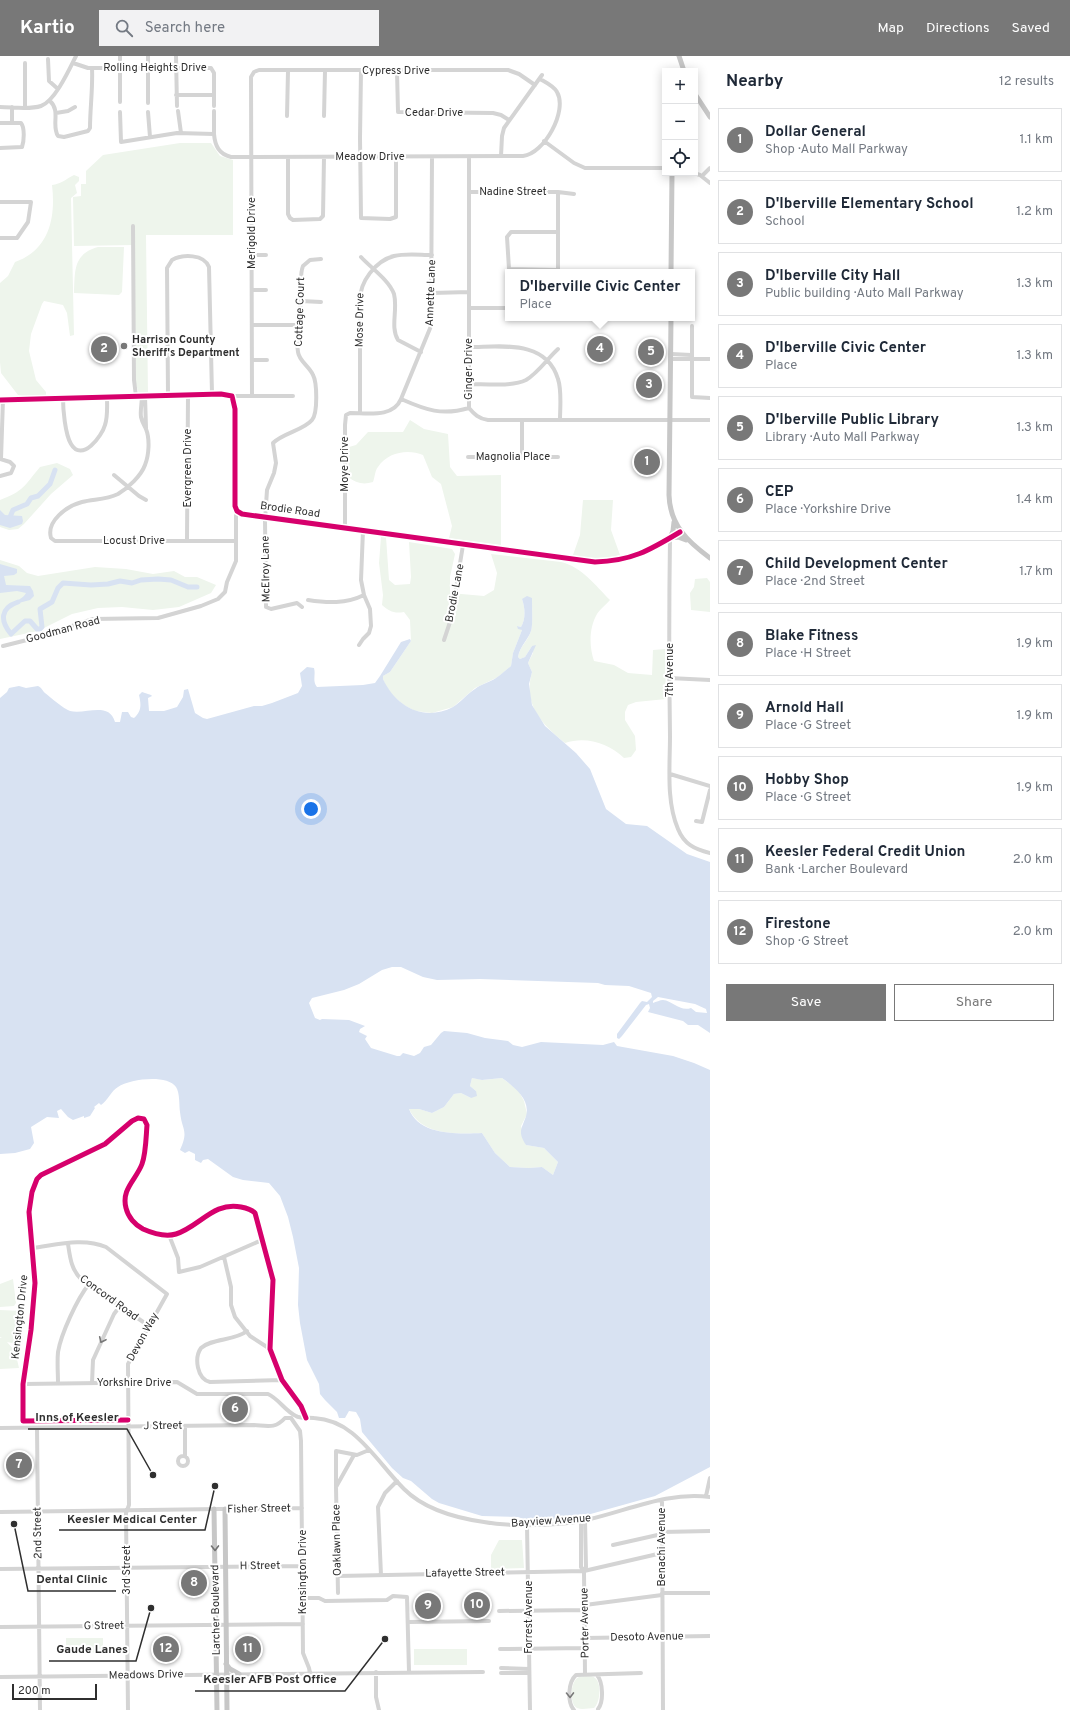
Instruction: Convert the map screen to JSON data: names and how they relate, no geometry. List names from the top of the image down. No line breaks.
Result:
{"streets":{"main road":["Larcher Boulevard"],"street":["Rolling Heights Drive","Cypress Drive","Cedar Drive","Meadow Drive","Nadine Street","Merigold Drive","Annette Lane","Cottage Court","Mose Drive","Ginger Drive","Magnolia Place","Moye Drive","Evergreen Drive","Brodie Road","Locust Drive","McElroy Lane","Brodie Lane","Goodman Road","7th Avenue","Concord Road","Kensington Drive","Devon Way","Yorkshire Drive","J Street","Fisher Street","Bayview Avenue","2nd Street","Oaklawn Place","Benachi Avenue","H Street","3rd Street","Lafayette Street","Forrest Avenue","Porter Avenue","G Street","Desoto Avenue","Meadows Drive"]},"crossings":[["Cypress Drive","Cedar Drive"],["Cypress Drive","Meadow Drive"],["Cypress Drive","Merigold Drive"],["Cedar Drive","Meadow Drive"],["Meadow Drive","Merigold Drive"],["Meadow Drive","Annette Lane"],["Meadow Drive","Ginger Drive"],["Nadine Street","Ginger Drive"],["Annette Lane","Mose Drive"],["Annette Lane","Moye Drive"],["Cottage Court","Brodie Road"],["Cottage Court","McElroy Lane"],["Mose Drive","Moye Drive"],["Moye Drive","Brodie Road"],["Evergreen Drive","Locust Drive"],["Brodie Road","McElroy Lane"],["Brodie Road","Brodie Lane"],["Brodie Road","Goodman Road"],["Brodie Road","7th Avenue"],["Locust Drive","Goodman Road"],["Concord Road","Devon Way"],["Kensington Drive","Yorkshire Drive"],["Kensington Drive","J Street"],["Kensington Drive","Fisher Street"],["Kensington Drive","H Street"],["Kensington Drive","3rd Street"],["Kensington Drive","G Street"],["Kensington Drive","Meadows Drive"],["Devon Way","Yorkshire Drive"],["Devon Way","3rd Street"],["Yorkshire Drive","Bayview Avenue"],["Yorkshire Drive","3rd Street"],["J Street","2nd Street"],["J Street","3rd Street"],["Fisher Street","2nd Street"],["Fisher Street","3rd Street"],["Fisher Street","Larcher Boulevard"],["Bayview Avenue","Oaklawn Place"],["Bayview Avenue","Benachi Avenue"],["Bayview Avenue","Forrest Avenue"],["Bayview Avenue","Porter Avenue"],["2nd Street","H Street"],["2nd Street","G Street"],["2nd Street","Meadows Drive"],["Oaklawn Place","Lafayette Street"],["Benachi Avenue","Lafayette Street"],["Benachi Avenue","Desoto Avenue"],["H Street","3rd Street"],["H Street","Larcher Boulevard"],["3rd Street","G Street"],["3rd Street","Meadows Drive"],["Lafayette Street","Forrest Avenue"],["Lafayette Street","Porter Avenue"],["Larcher Boulevard","G Street"],["Larcher Boulevard","Meadows Drive"],["Porter Avenue","Desoto Avenue"]],"places":["Harrison County Sheriff's Department","Inns of Keesler","Keesler Medical Center","Dental Clinic","Gaude Lanes","Keesler AFB Post Office"],"scale_bar":"200 m","page":{"header":"Kartio","search":"Search here","nav":["Map","Directions","Saved"],"heading":["Nearby","12 results"],"map_buttons":["+","−"],"list":[{"mark":"1","name":"Dollar General","note":"Shop · Auto Mall Parkway","value":"1.1 km"},{"mark":"2","name":"D'Iberville Elementary School","note":"School","value":"1.2 km"},{"mark":"3","name":"D'Iberville City Hall","note":"Public building · Auto Mall Parkway","value":"1.3 km"},{"mark":"4","name":"D'Iberville Civic Center","note":"Place","value":"1.3 km"},{"mark":"5","name":"D'Iberville Public Library","note":"Library · Auto Mall Parkway","value":"1.3 km"},{"mark":"6","name":"CEP","note":"Place · Yorkshire Drive","value":"1.4 km"},{"mark":"7","name":"Child Development Center","note":"Place · 2nd Street","value":"1.7 km"},{"mark":"8","name":"Blake Fitness","note":"Place · H Street","value":"1.9 km"},{"mark":"9","name":"Arnold Hall","note":"Place · G Street","value":"1.9 km"},{"mark":"10","name":"Hobby Shop","note":"Place · G Street","value":"1.9 km"},{"mark":"11","name":"Keesler Federal Credit Union","note":"Bank · Larcher Boulevard","value":"2.0 km"},{"mark":"12","name":"Firestone","note":"Shop · G Street","value":"2.0 km"}],"popup":["D'Iberville Civic Center","Place"],"pins":["2","4","5","3","1","6","7","8","10","9","11","12"],"buttons":["Save","Share"],"scale":"200 m"}}
